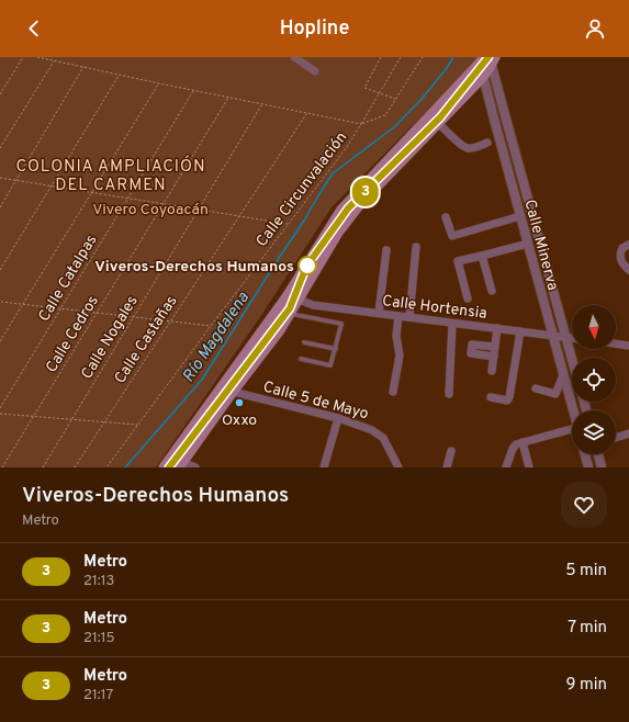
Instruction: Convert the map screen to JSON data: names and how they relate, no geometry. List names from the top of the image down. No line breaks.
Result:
{"streets":{"street":["Calle Minerva","Calle Hortensia","Calle 5 de Mayo"],"path":["Calle Circunvalación","Calle Catalpas","Calle Cedros","Calle Nogales","Calle Castañas"]},"crossings":[["Calle Circunvalación","Calle Catalpas"],["Calle Circunvalación","Calle Cedros"],["Calle Circunvalación","Calle Nogales"],["Calle Circunvalación","Calle Castañas"],["Calle Minerva","Calle Hortensia"]],"districts":["COLONIA AMPLIACIÓN DEL CARMEN"],"water":["Río Magdalena"],"parks":["Vivero Coyoacán"],"places":["Viveros-Derechos Humanos","Oxxo"],"lines":["metro line 3"],"north":"bottom","page":{"header":"Hopline","on_map":"3","heading":["Viveros-Derechos Humanos","Metro"],"list":[{"mark":"3","name":"Metro","note":"21:13","value":"5 min"},{"mark":"3","name":"Metro","note":"21:15","value":"7 min"},{"mark":"3","name":"Metro","note":"21:17","value":"9 min"}]}}
